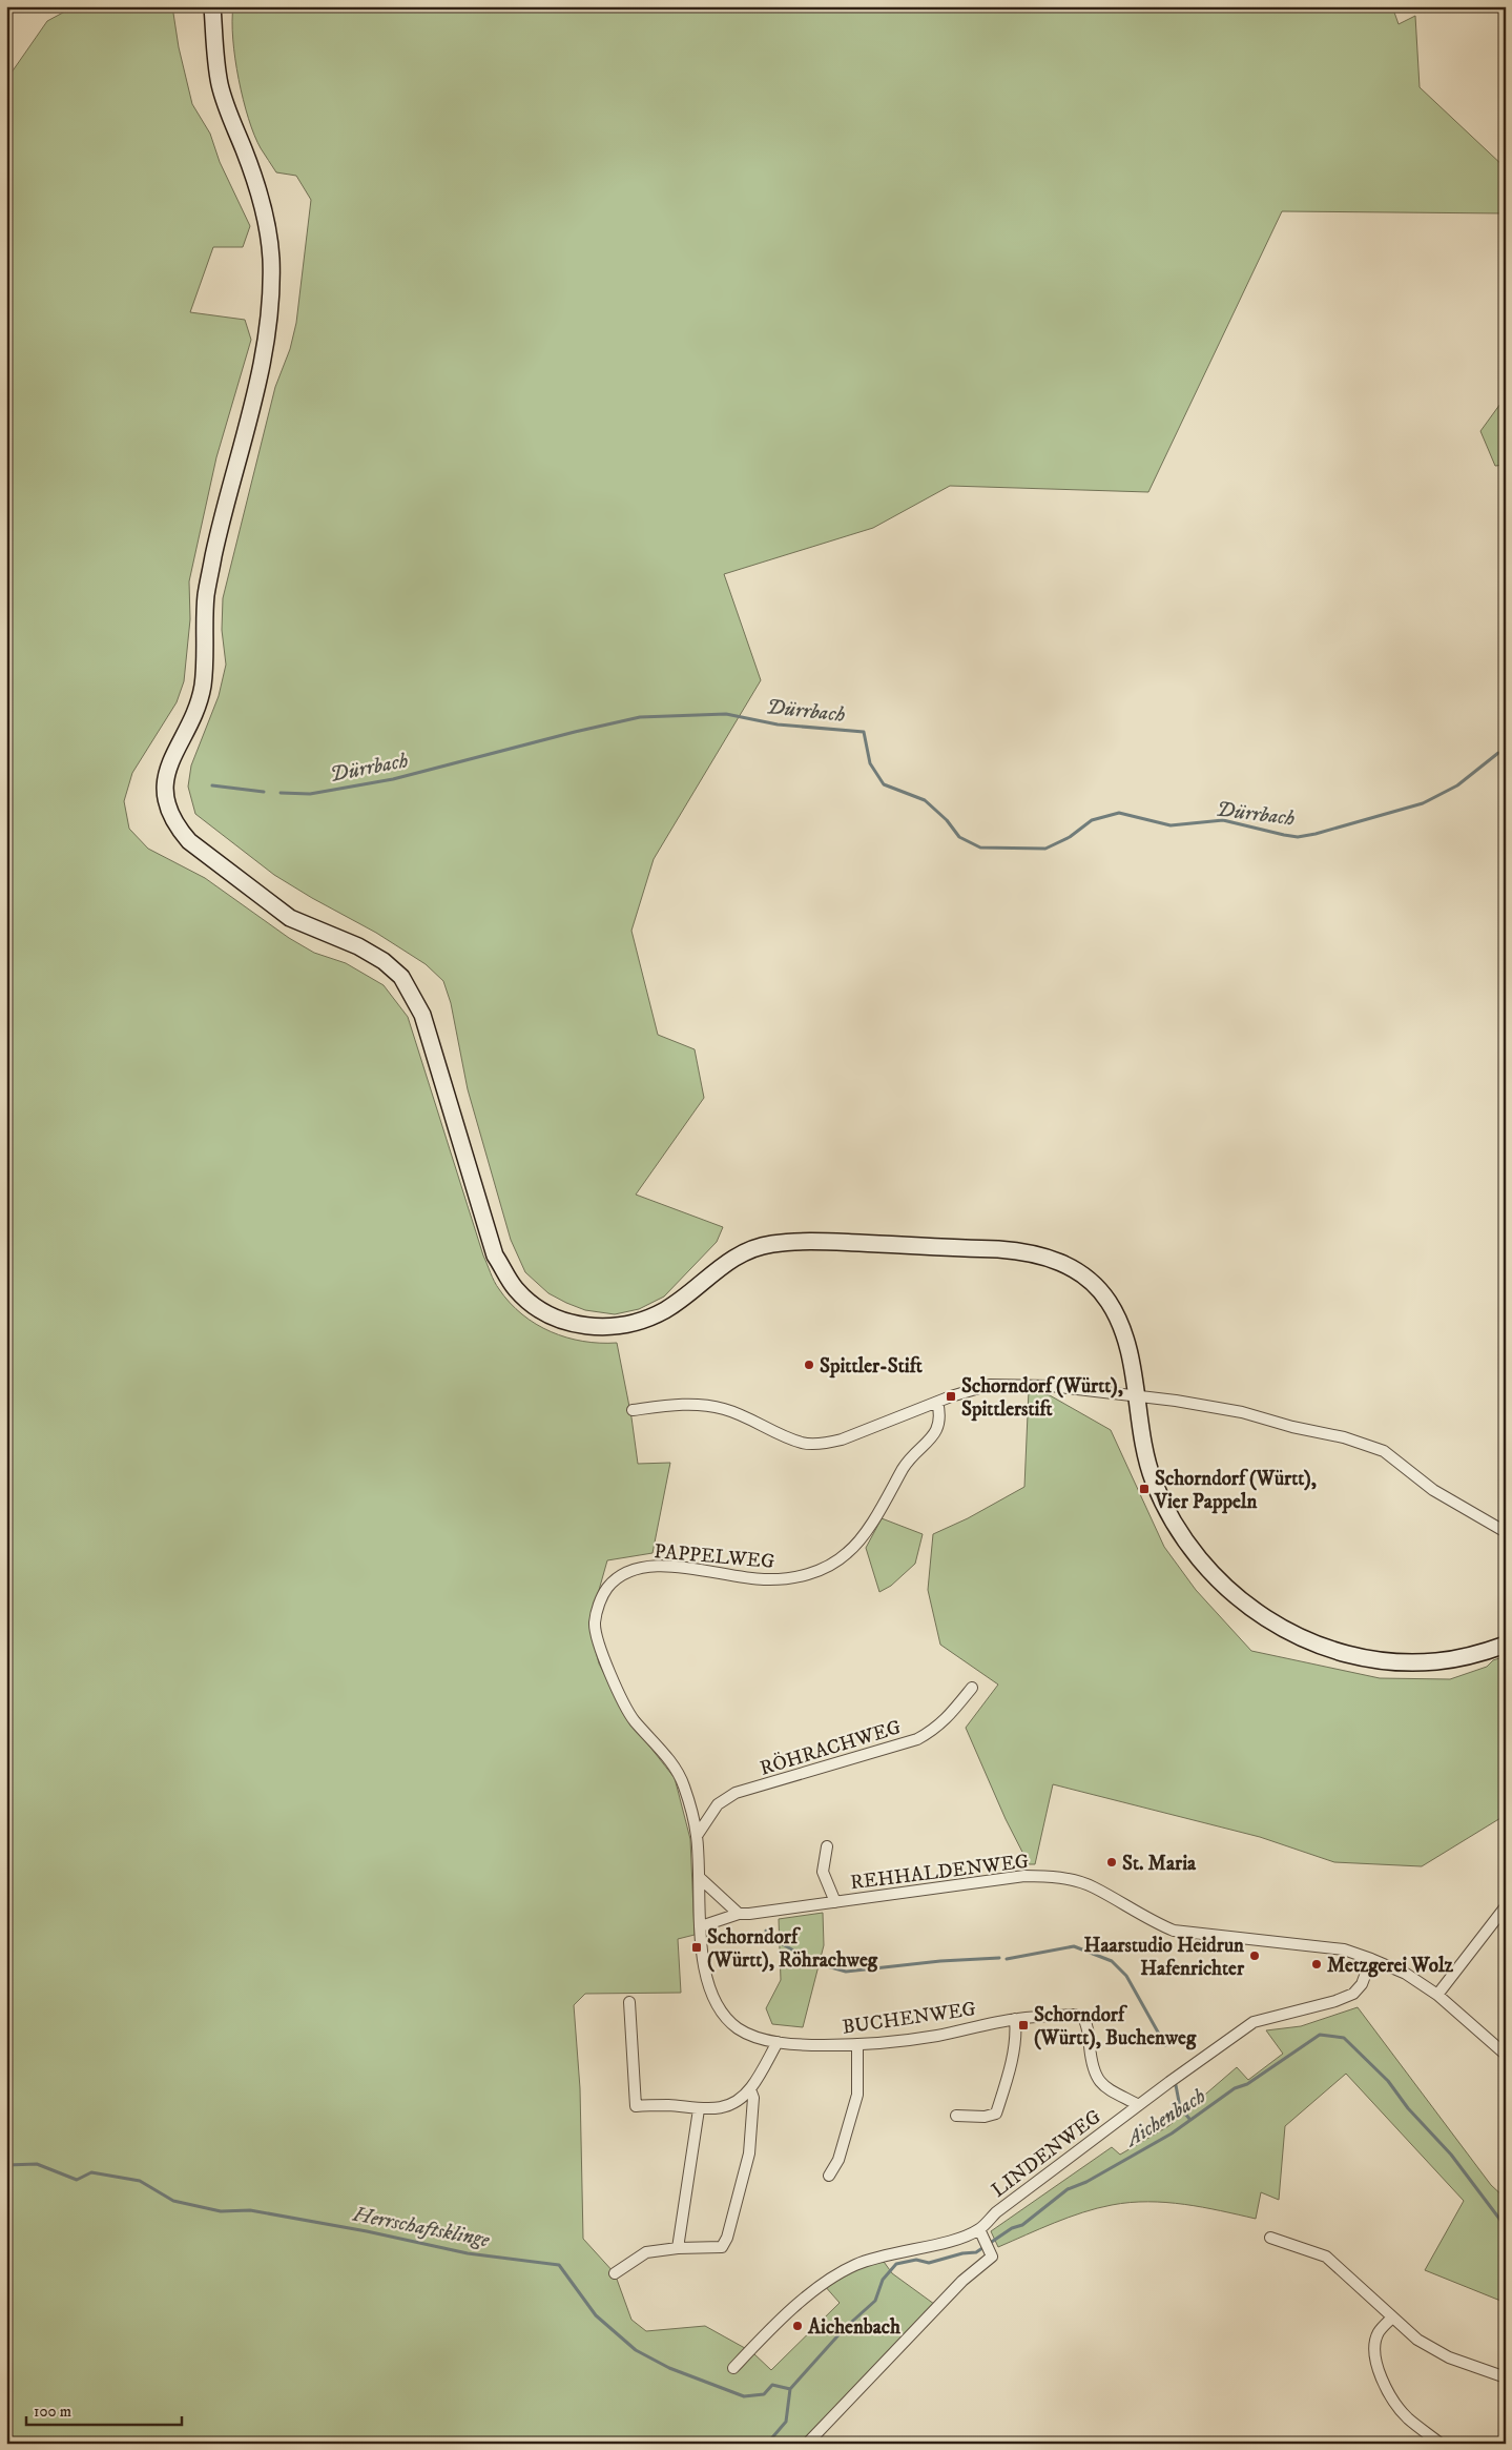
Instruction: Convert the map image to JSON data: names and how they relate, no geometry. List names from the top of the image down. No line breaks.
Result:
{"streets":{"street":["PAPPELWEG","RÖHRACHWEG","REHHALDENWEG","BUCHENWEG","LINDENWEG"]},"crossings":[["PAPPELWEG","RÖHRACHWEG"],["PAPPELWEG","REHHALDENWEG"],["PAPPELWEG","BUCHENWEG"],["REHHALDENWEG","BUCHENWEG"],["REHHALDENWEG","LINDENWEG"],["BUCHENWEG","LINDENWEG"]],"water":["Dürrbach","Aichenbach","Herrschaftsklinge"],"places":{"other":["Spittler-Stift","St. Maria","Haarstudio Heidrun Hafenrichter","Metzgerei Wolz","Aichenbach"],"transit":["Schorndorf (Württ), Spittlerstift","Schorndorf (Württ), Vier Pappeln","Schorndorf (Württ), Röhrachweg","Schorndorf (Württ), Buchenweg"]},"scale_bar":"100 m"}
